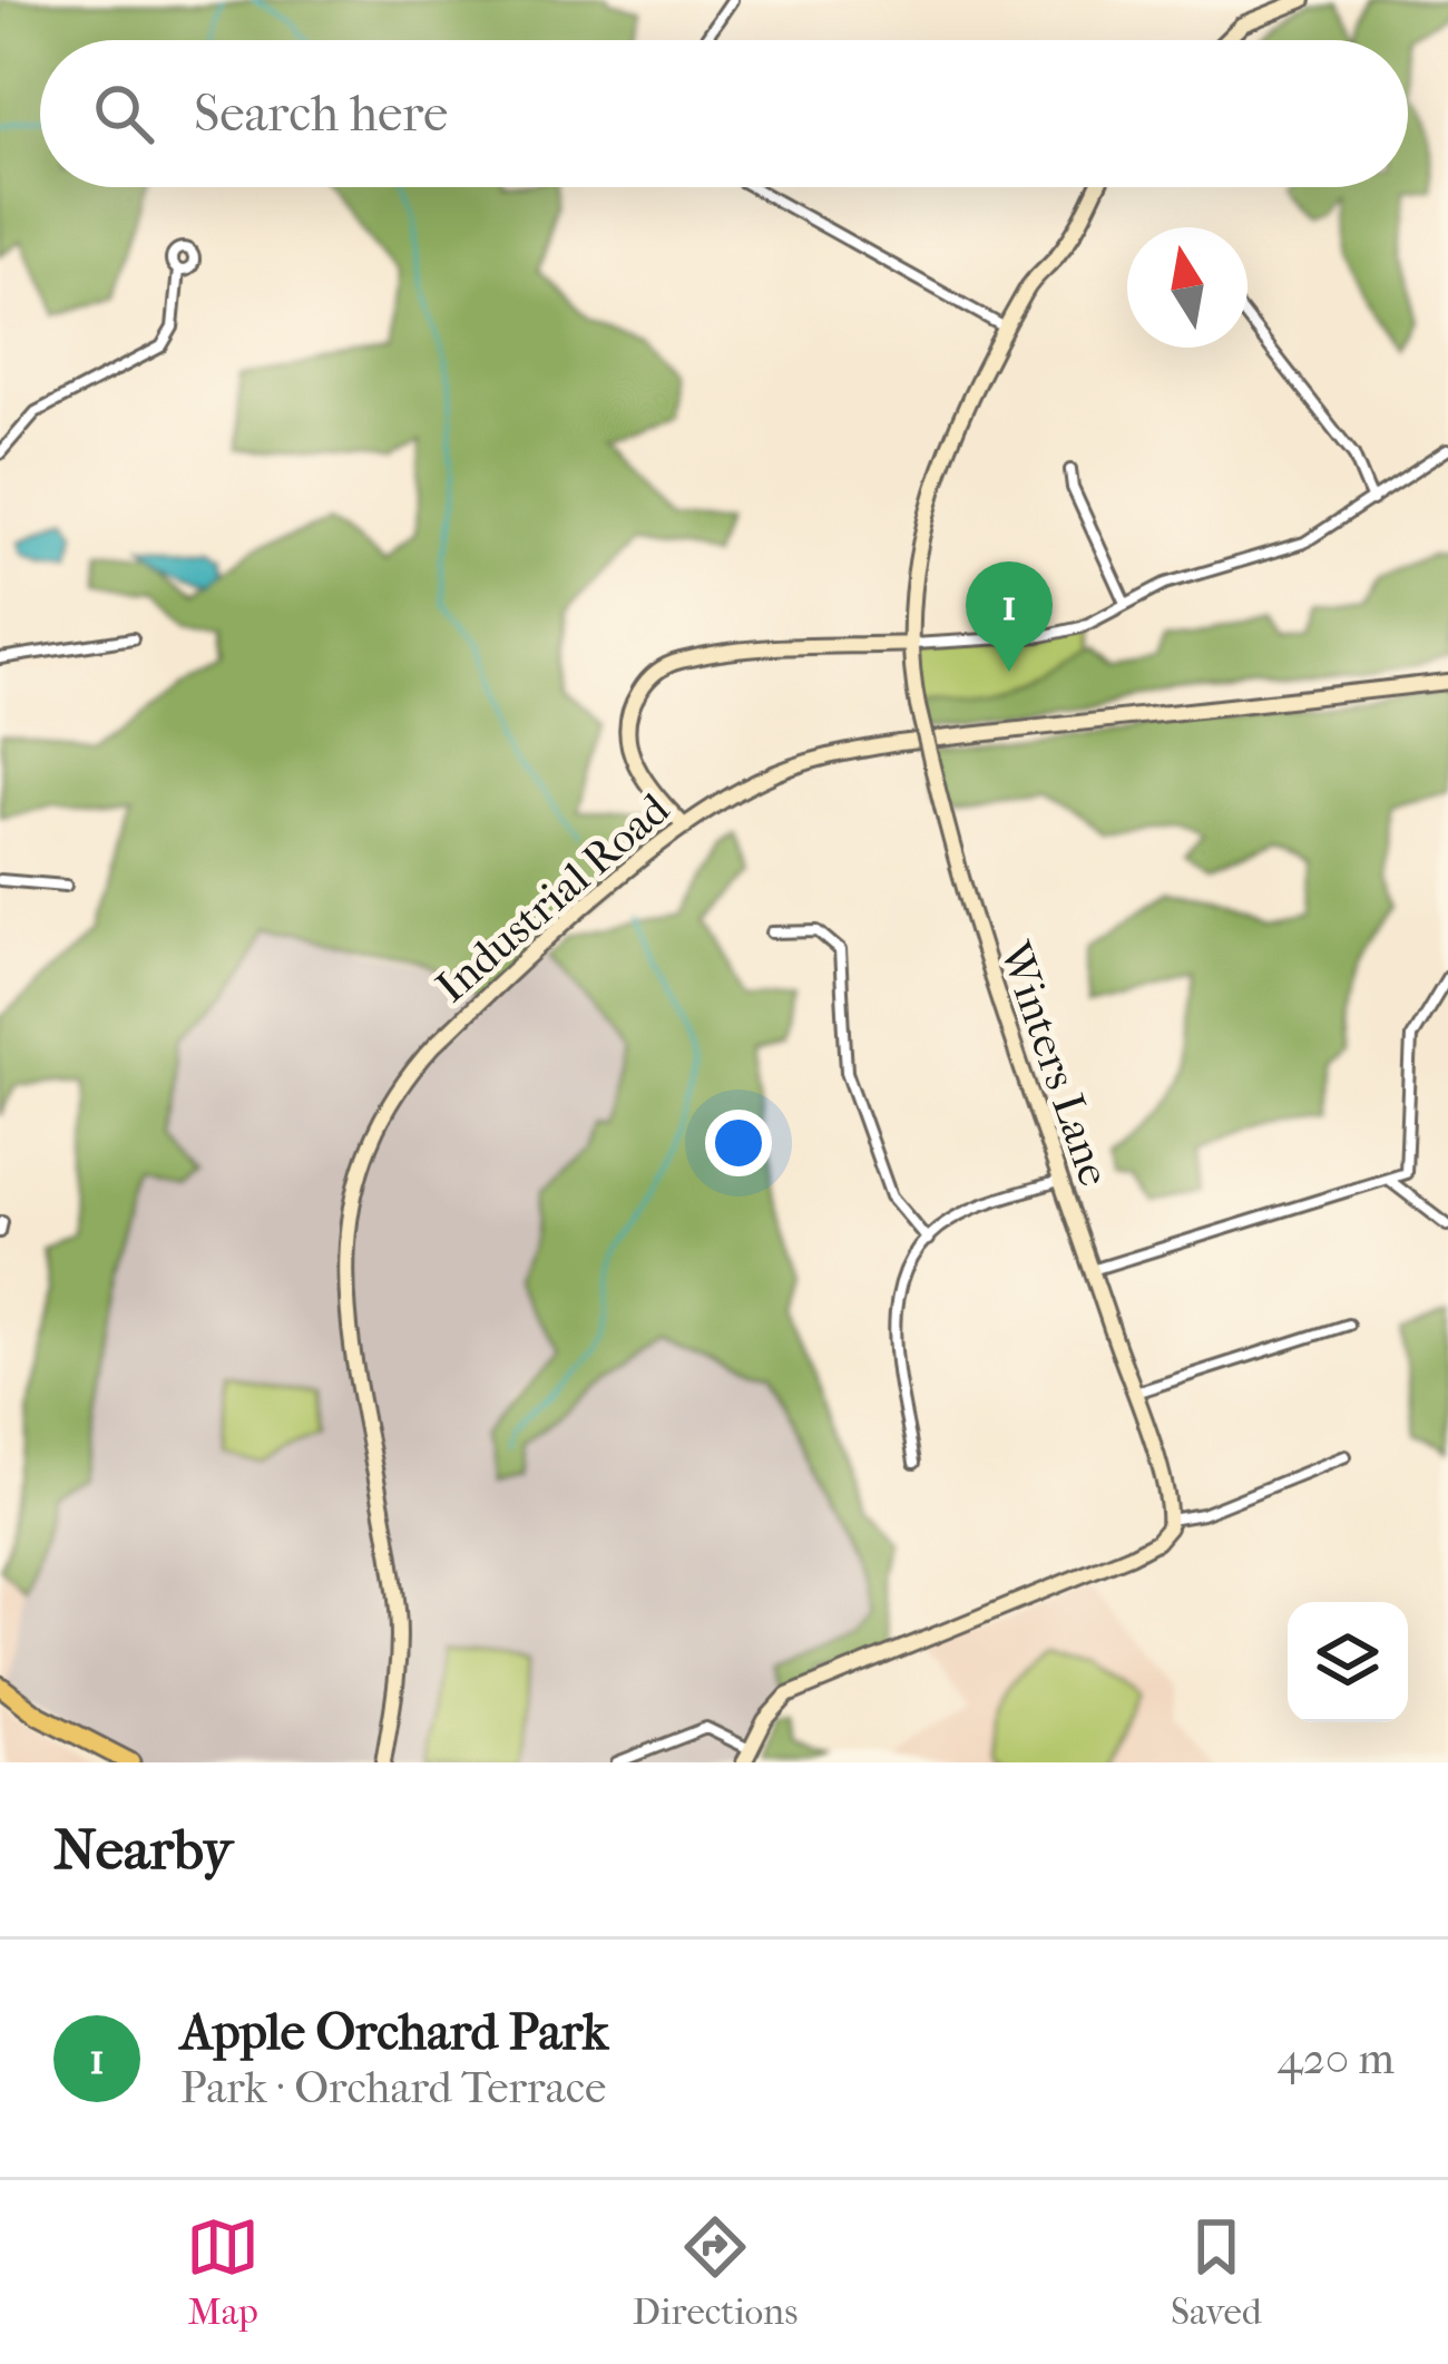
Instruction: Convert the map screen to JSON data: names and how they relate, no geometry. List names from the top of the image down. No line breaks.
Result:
{"streets":{"street":["Industrial Road","Winters Lane"]},"north":"top","page":{"search":"Search here","pins":"1","heading":"Nearby","list":[{"mark":"1","name":"Apple Orchard Park","note":"Park · Orchard Terrace","value":"420 m"}],"nav":["Map","Directions","Saved"]}}
